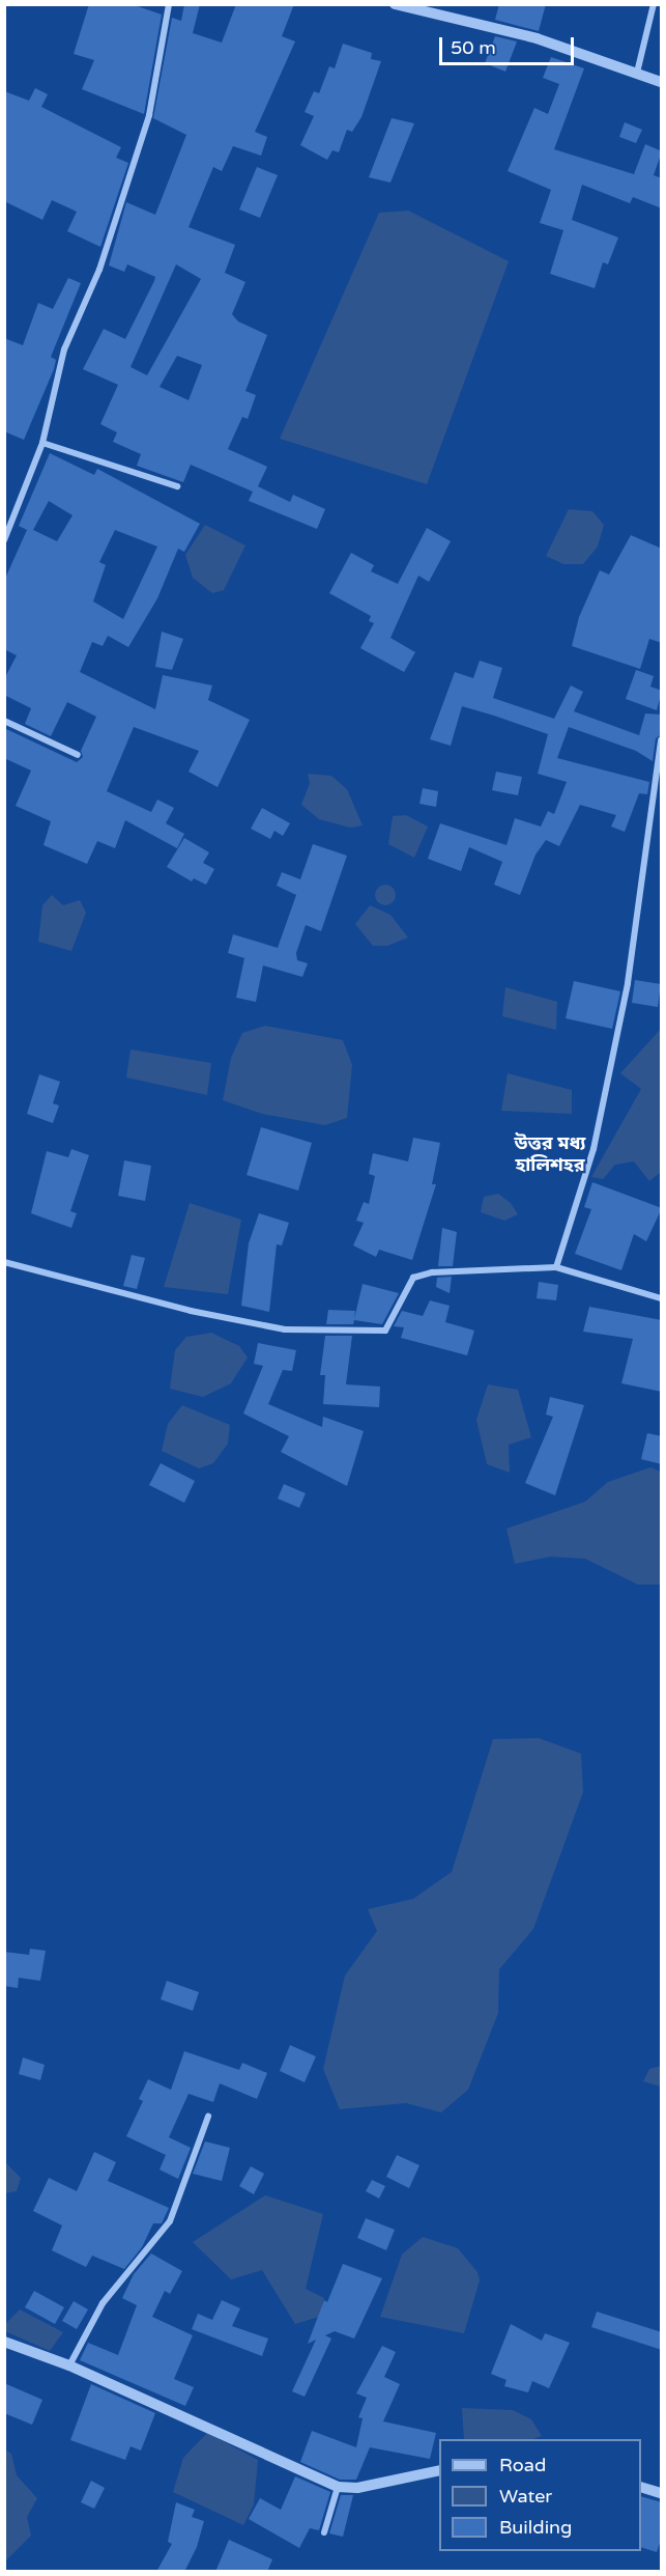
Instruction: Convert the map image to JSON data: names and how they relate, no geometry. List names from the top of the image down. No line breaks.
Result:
{"districts":["উত্তর মধ্য হালিশহর"],"legend":["Road","Water","Building"],"scale_bar":"50 m"}
